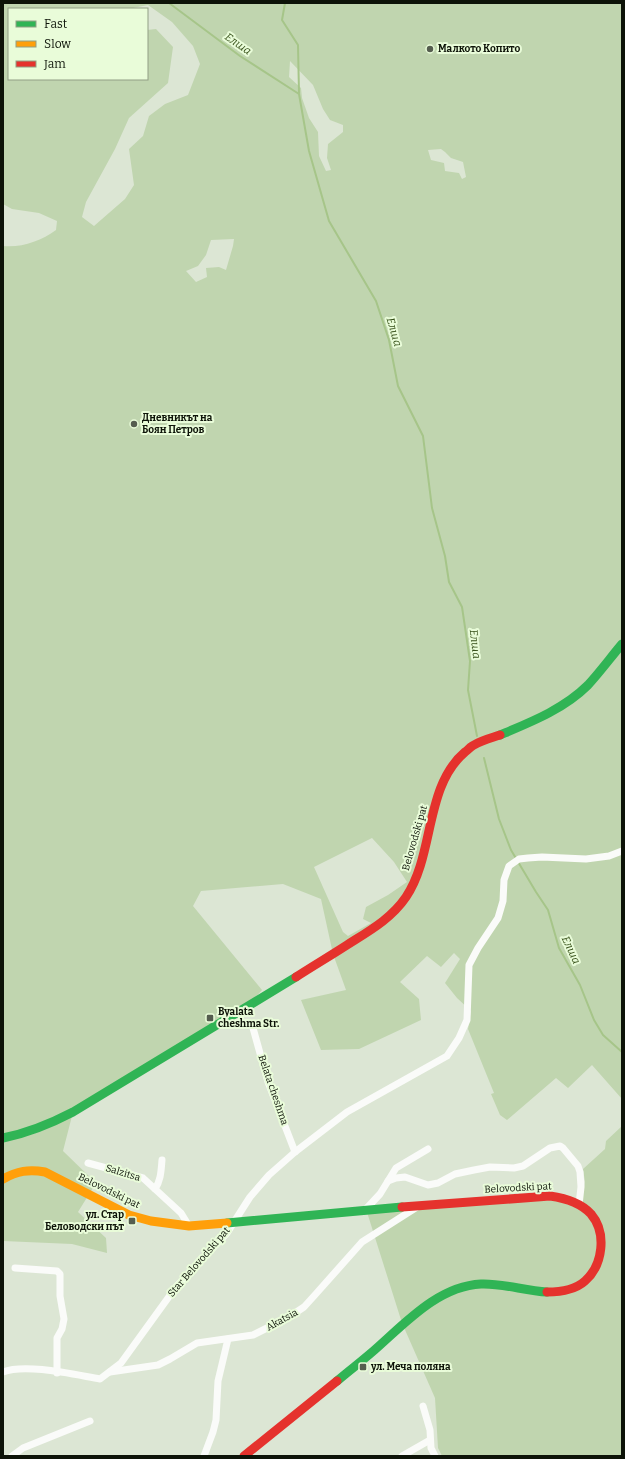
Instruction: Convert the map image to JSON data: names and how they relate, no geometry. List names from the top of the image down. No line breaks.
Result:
{"streets":{"street":["Belovodski pat","Belata cheshma","Salzitsa","Star Belovodski pat","Akatsia"]},"crossings":[["Belovodski pat","Salzitsa"],["Belovodski pat","Star Belovodski pat"],["Belovodski pat","Akatsia"],["Belata cheshma","Star Belovodski pat"],["Star Belovodski pat","Akatsia"]],"water":["Елша"],"places":{"other":["Малкото Копито","Дневникът на Боян Петров"],"transit":["Byalata cheshma Str.","ул. Стар Беловодски път","ул. Меча поляна"]},"legend":["Fast","Slow","Jam"]}
